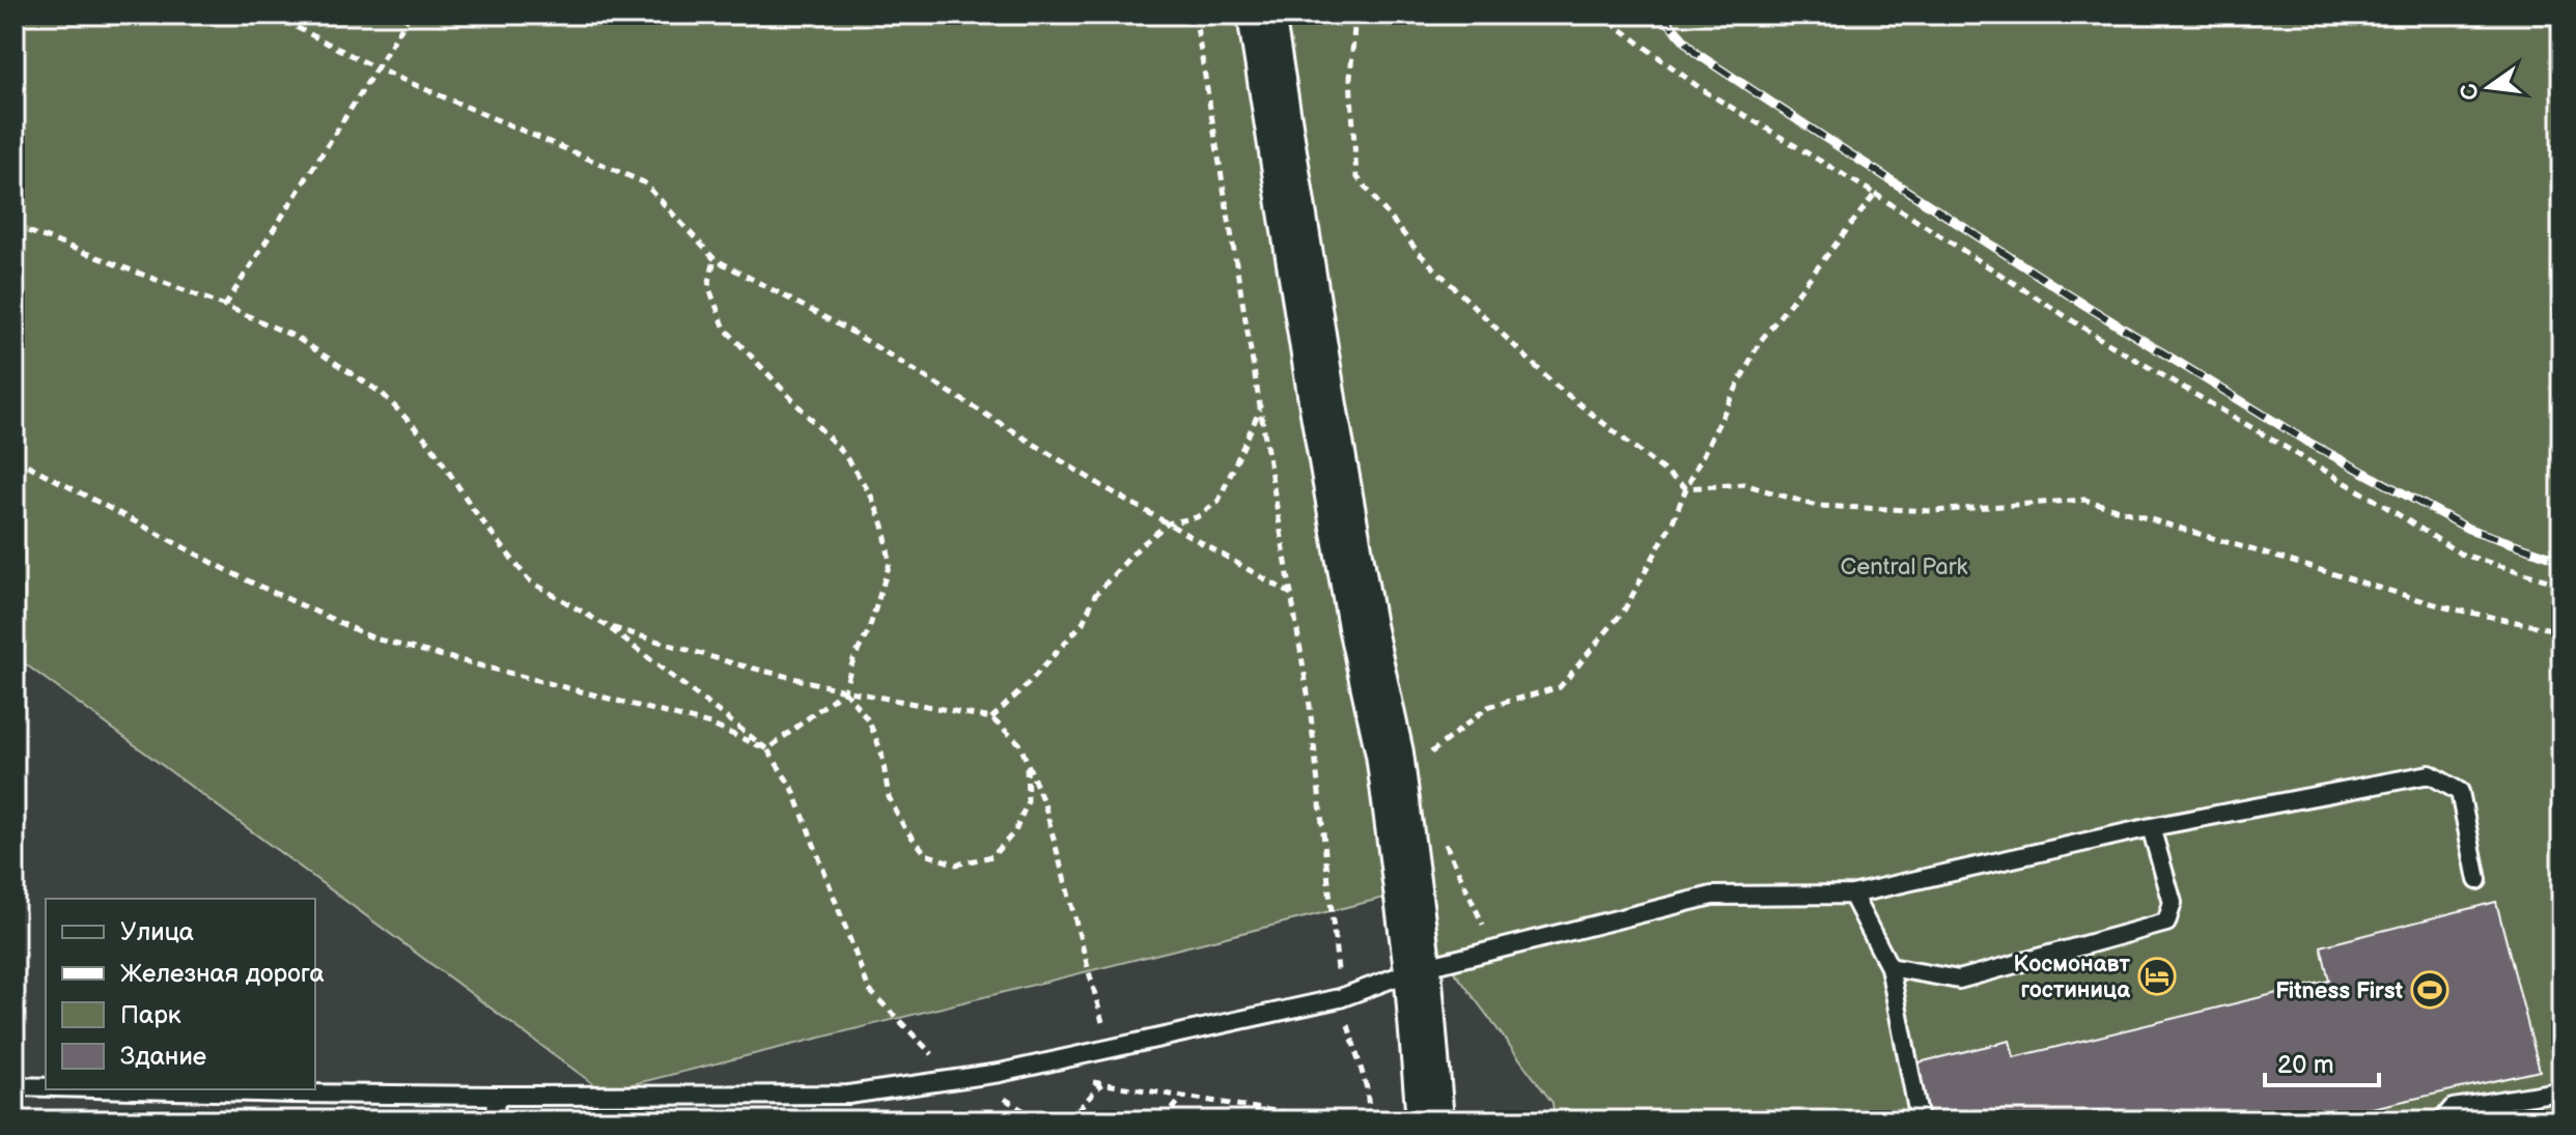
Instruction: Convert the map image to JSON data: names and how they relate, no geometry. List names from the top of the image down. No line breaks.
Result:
{"parks":["Central Park"],"places":{"hotel":["Космонавт гостиница"],"sports":["Fitness First"]},"legend":["Улица","Железная дорога","Парк","Здание"],"scale_bar":"20 m","north":"left"}
